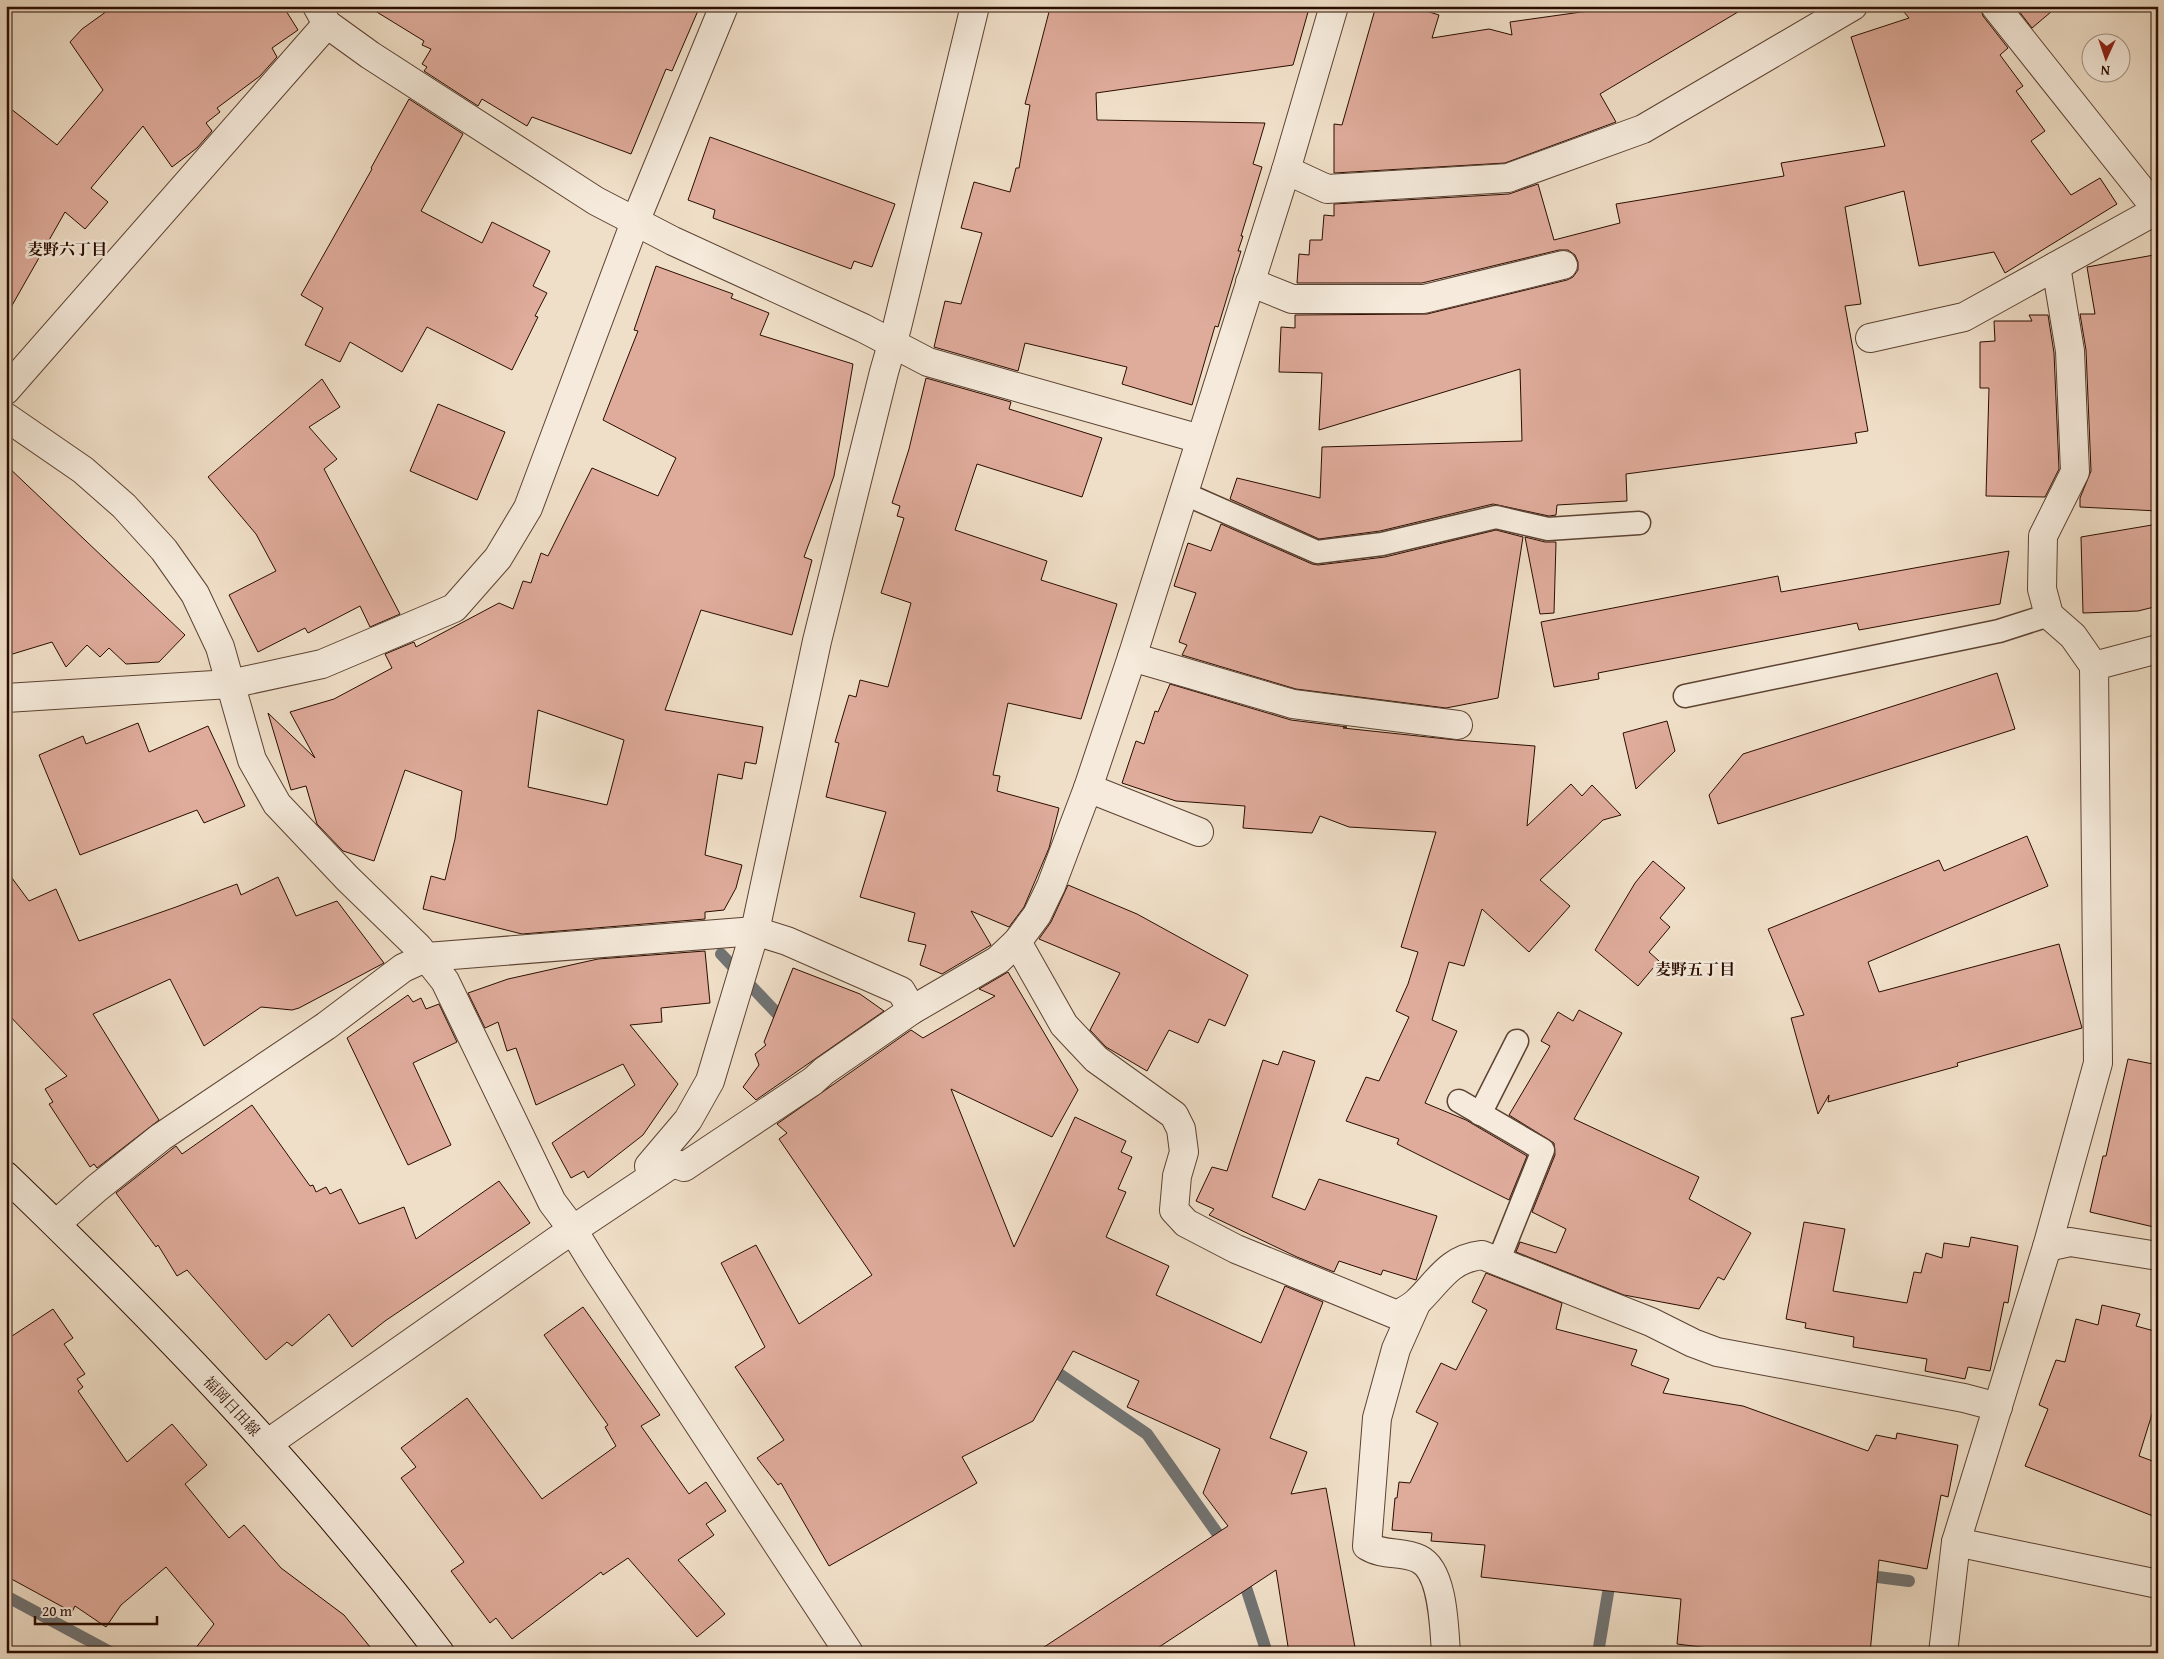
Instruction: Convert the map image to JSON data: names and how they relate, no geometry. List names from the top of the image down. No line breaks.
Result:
{"streets":{"street":["福岡日田線"]},"districts":["麦野六丁目","麦野五丁目"],"scale_bar":"20 m","north":"bottom"}
